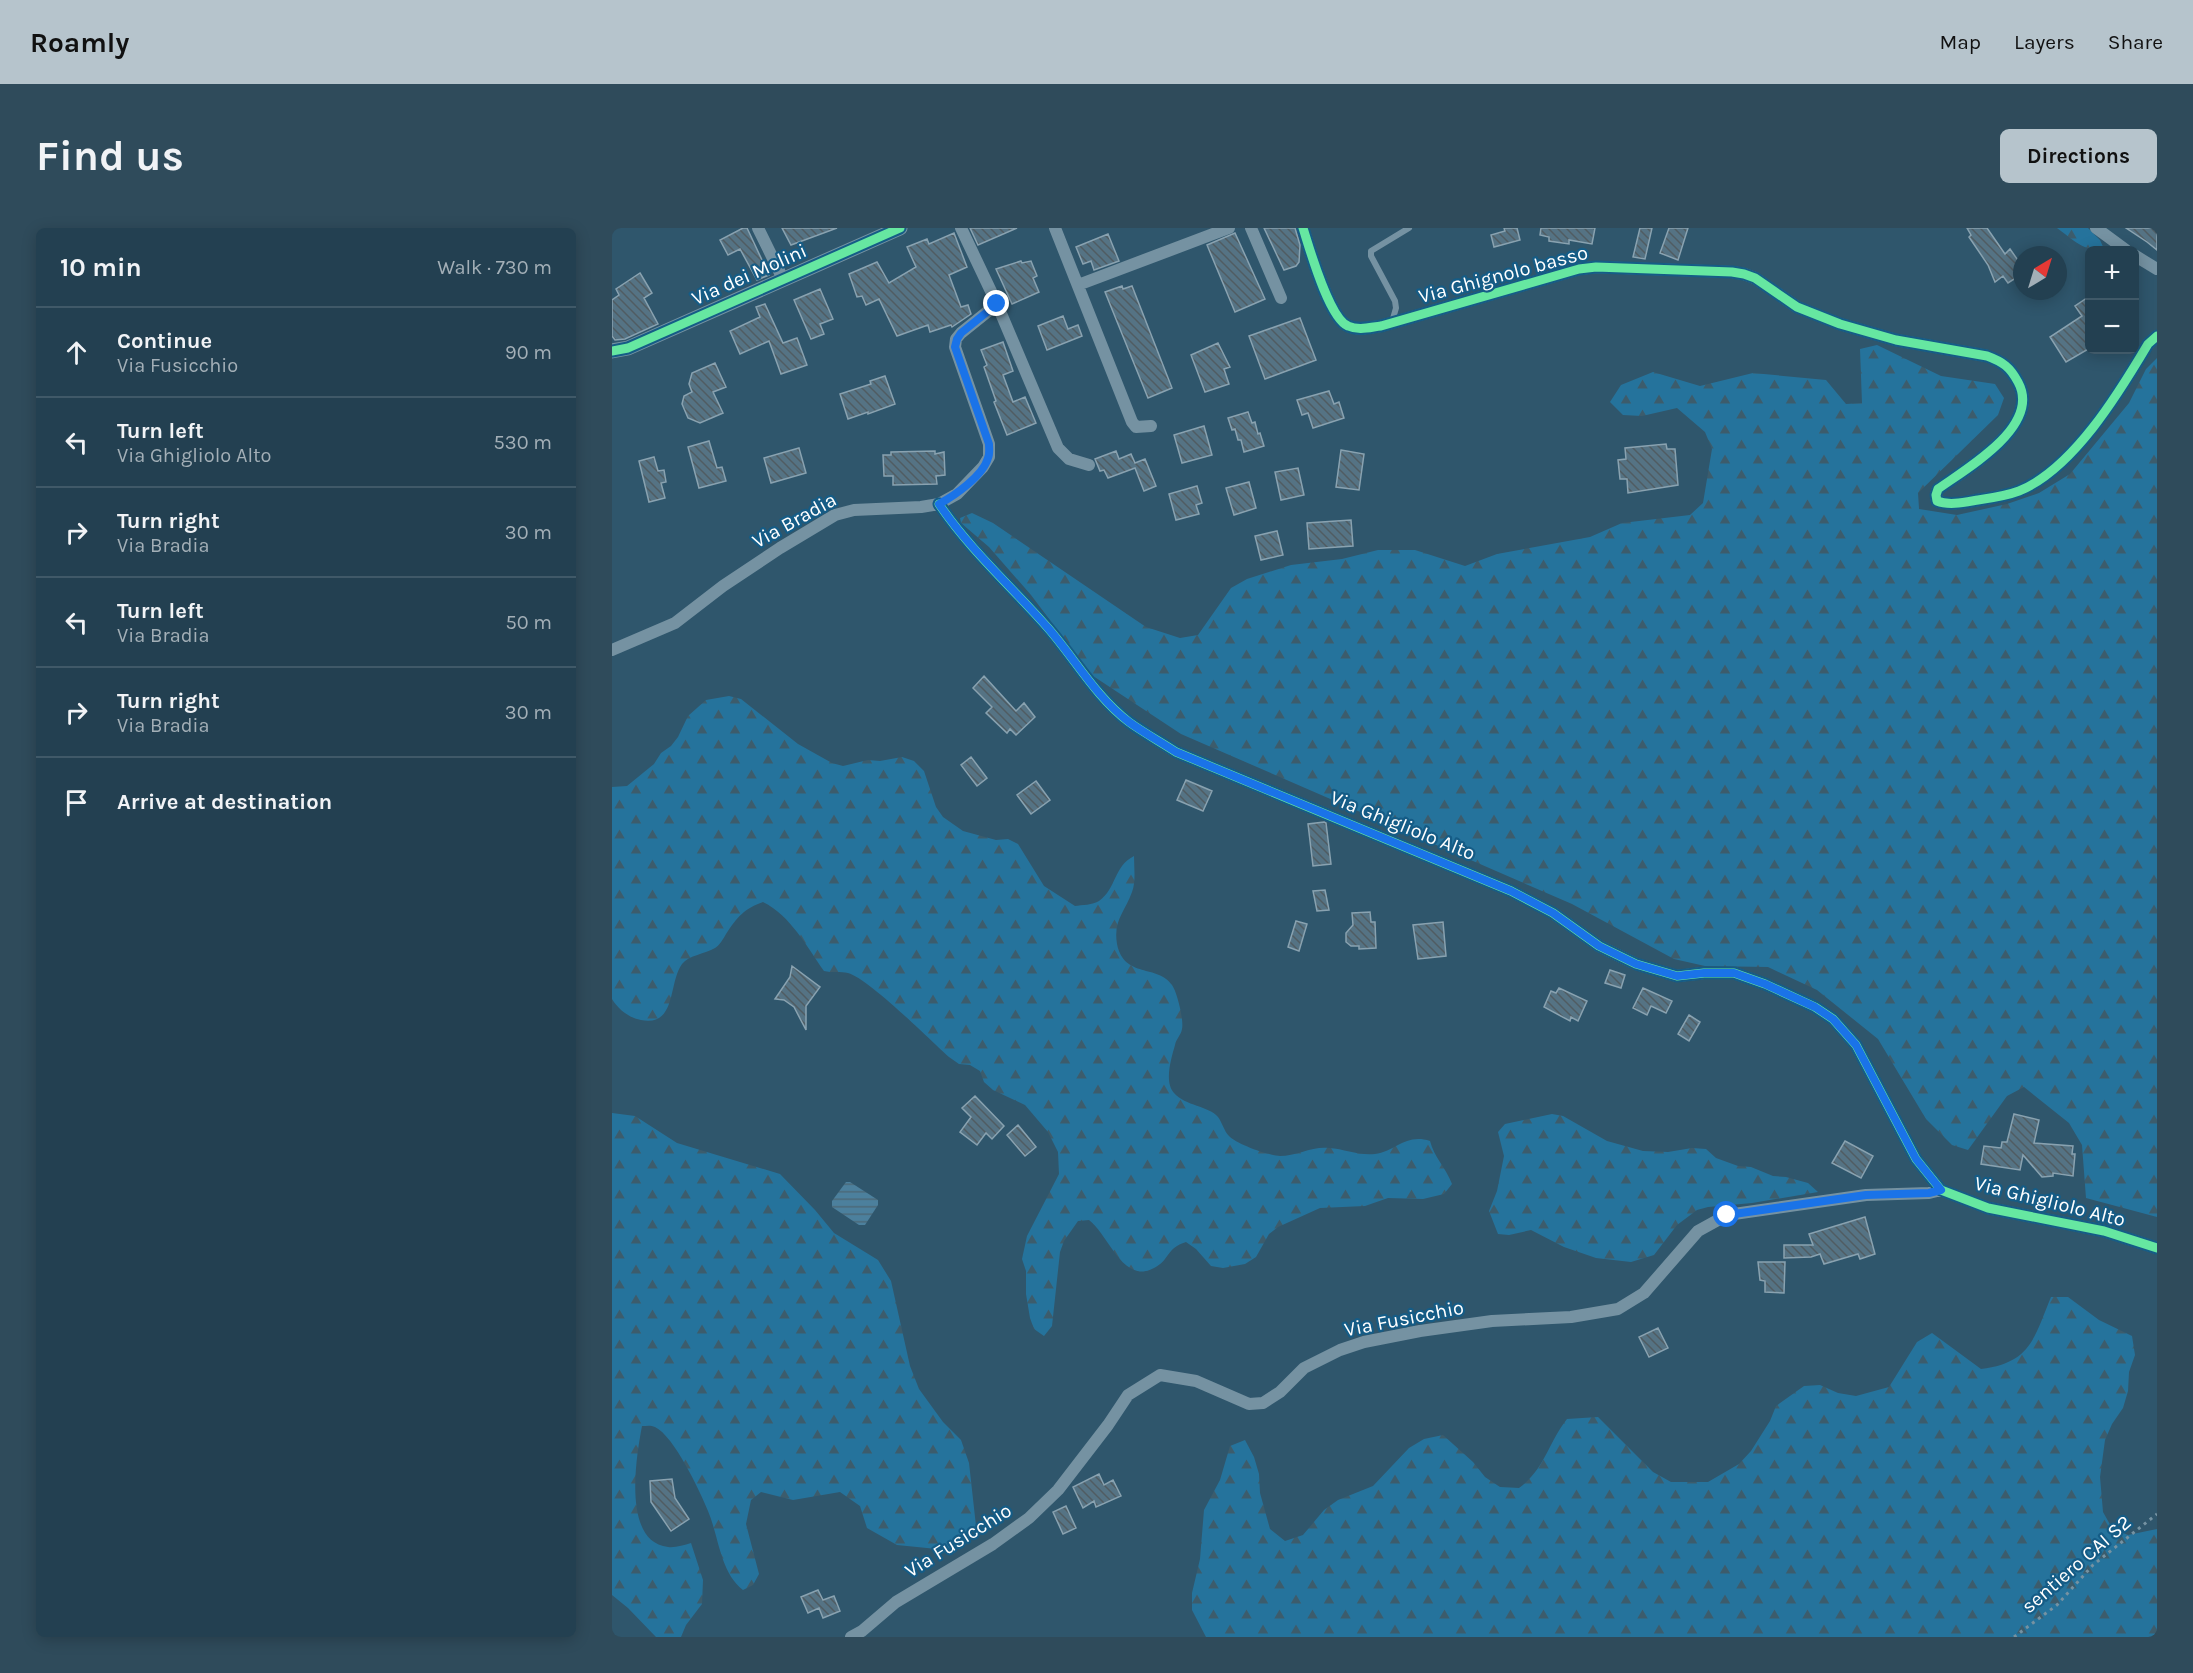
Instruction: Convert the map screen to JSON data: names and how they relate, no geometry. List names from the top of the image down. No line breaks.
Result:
{"streets":{"street":["Via dei Molini","Via Ghignolo basso","Via Bradia","Via Ghigliolo Alto","Via Fusicchio"],"path":["sentiero CAI S2"]},"crossings":[["Via Bradia","Via Ghigliolo Alto"],["Via Ghigliolo Alto","Via Fusicchio"]],"north":"top right","page":{"header":"Roamly","nav":["Map","Layers","Share"],"buttons":"Directions","title":"Find us","heading":["10 min","Walk · 730 m"],"map_buttons":["+","−"],"list":[["Continue","Via Fusicchio","90 m"],["Turn left","Via Ghigliolo Alto","530 m"],["Turn right","Via Bradia","30 m"],["Turn left","Via Bradia","50 m"],["Turn right","Via Bradia","30 m"],"Arrive at destination"]}}
